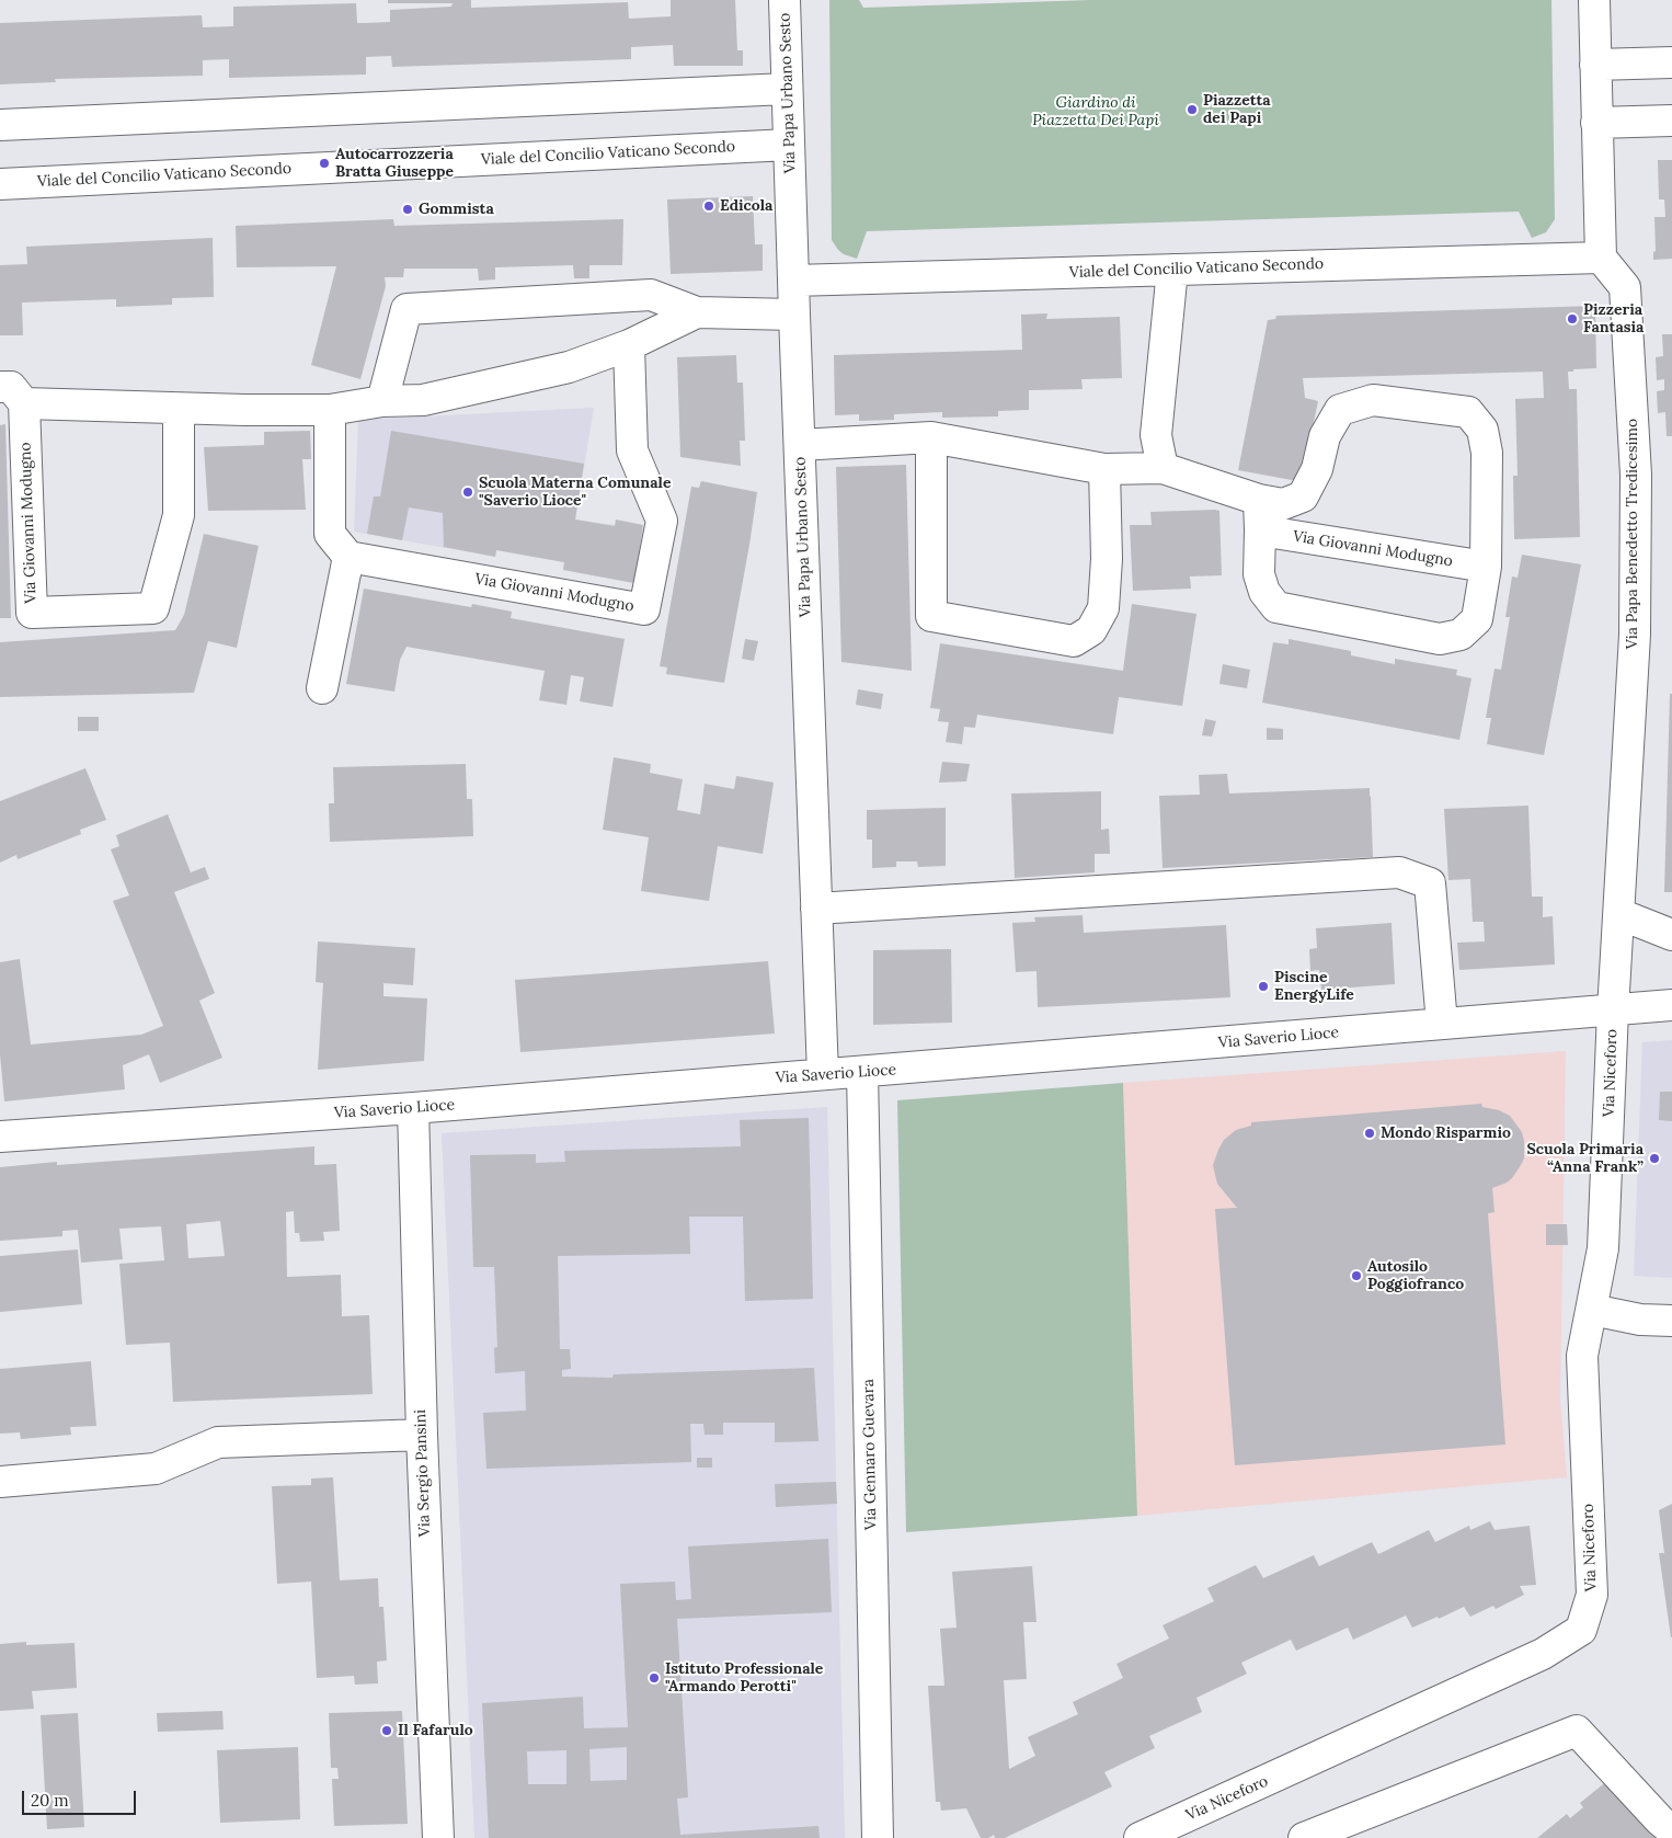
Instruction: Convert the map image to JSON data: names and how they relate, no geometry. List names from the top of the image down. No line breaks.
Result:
{"streets":{"street":["Via Papa Urbano Sesto","Viale del Concilio Vaticano Secondo","Via Giovanni Modugno","Via Papa Benedetto Tredicesimo","Via Saverio Lioce","Via Niceforo","Via Gennaro Guevara","Via Sergio Pansini"]},"crossings":[["Via Papa Urbano Sesto","Viale del Concilio Vaticano Secondo"],["Via Papa Urbano Sesto","Via Saverio Lioce"],["Viale del Concilio Vaticano Secondo","Via Papa Benedetto Tredicesimo"],["Via Papa Benedetto Tredicesimo","Via Saverio Lioce"],["Via Papa Benedetto Tredicesimo","Via Niceforo"],["Via Saverio Lioce","Via Niceforo"],["Via Saverio Lioce","Via Gennaro Guevara"],["Via Saverio Lioce","Via Sergio Pansini"]],"parks":["Giardino di Piazzetta Dei Papi"],"places":["Piazzetta dei Papi","Autocarrozzeria Bratta Giuseppe","Edicola","Gommista","Pizzeria Fantasia","Scuola Materna Comunale \"Saverio Lioce\"","Piscine EnergyLife","Mondo Risparmio","Scuola Primaria “Anna Frank”","Autosilo Poggiofranco","Istituto Professionale \"Armando Perotti\"","Il Fafarulo"],"scale_bar":"20 m"}
